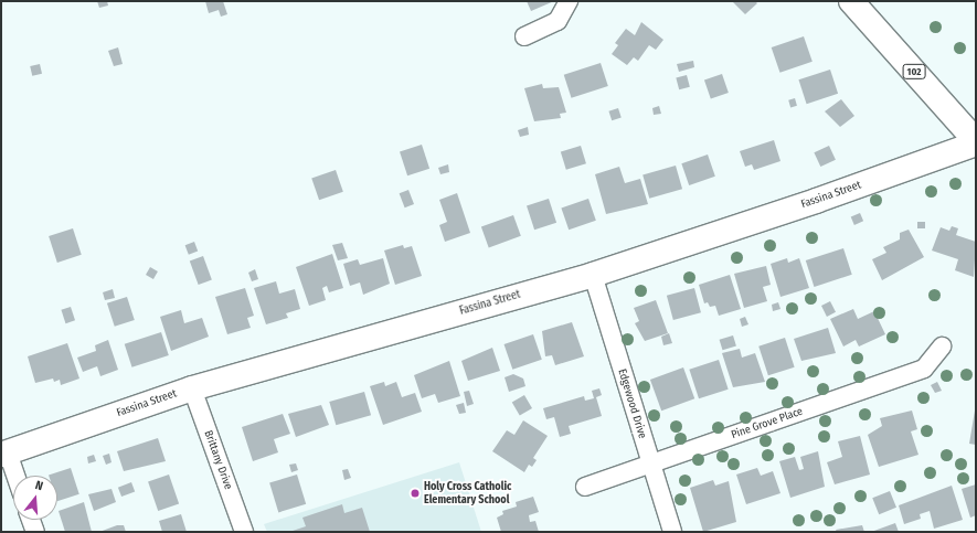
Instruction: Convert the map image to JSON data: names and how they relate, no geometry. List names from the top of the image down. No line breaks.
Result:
{"streets":{"street":["102","Fassina Street","Edgewood Drive","Pine Grove Place","Brittany Drive"]},"crossings":[["102","Fassina Street"],["Fassina Street","Edgewood Drive"],["Fassina Street","Brittany Drive"],["Edgewood Drive","Pine Grove Place"]],"places":["Holy Cross Catholic Elementary School"],"north":"top"}
